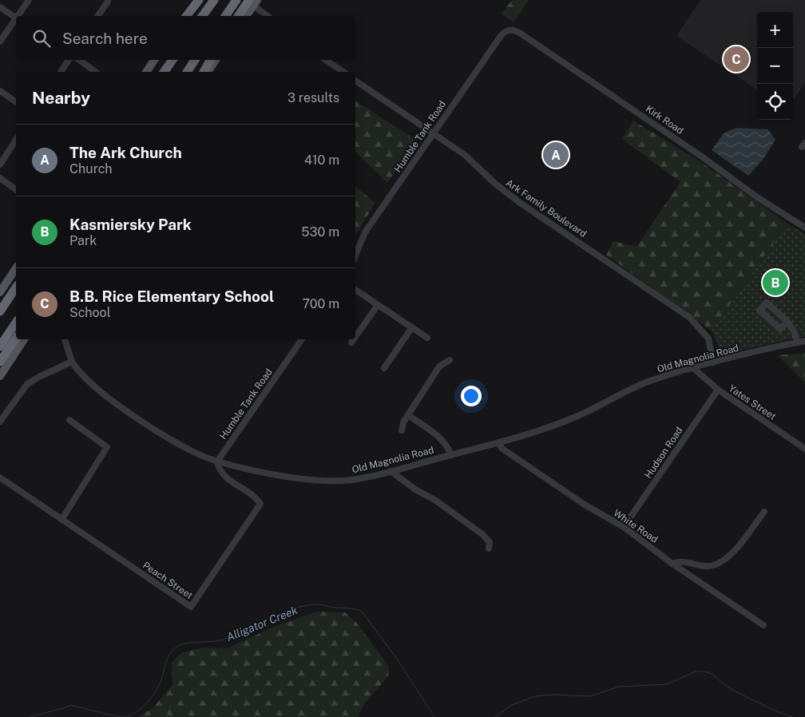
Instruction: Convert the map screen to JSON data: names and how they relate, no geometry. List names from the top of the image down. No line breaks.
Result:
{"streets":{"street":["Kirk Road","Humble Tank Road","Ark Family Boulevard","Old Magnolia Road","Yates Street","Hudson Road","White Road","Peach Street"]},"crossings":[["Kirk Road","Humble Tank Road"],["Humble Tank Road","Ark Family Boulevard"],["Humble Tank Road","Old Magnolia Road"],["Humble Tank Road","Peach Street"],["Ark Family Boulevard","Old Magnolia Road"],["Old Magnolia Road","Yates Street"],["Old Magnolia Road","White Road"],["Old Magnolia Road","Peach Street"],["Yates Street","Hudson Road"],["Hudson Road","White Road"]],"water":["Alligator Creek"],"page":{"map_buttons":["+","−"],"search":"Search here","pins":["C","A","B"],"heading":["Nearby","3 results"],"list":[{"mark":"A","name":"The Ark Church","note":"Church","value":"410 m"},{"mark":"B","name":"Kasmiersky Park","note":"Park","value":"530 m"},{"mark":"C","name":"B.B. Rice Elementary School","note":"School","value":"700 m"}]}}
